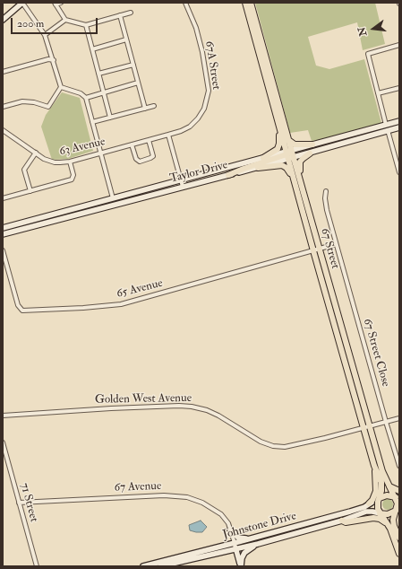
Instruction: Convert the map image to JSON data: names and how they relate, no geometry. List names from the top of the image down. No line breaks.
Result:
{"streets":{"main road":["Taylor Drive","67 Street","Johnstone Drive"],"street":["67A Street","63 Avenue","65 Avenue","67 Street Close","Golden West Avenue","67 Avenue","71 Street"]},"crossings":[["67A Street","63 Avenue"],["Taylor Drive","67 Street"],["67 Street","65 Avenue"],["67 Street","Golden West Avenue"],["67 Street","Johnstone Drive"],["67 Street Close","Golden West Avenue"],["67 Avenue","71 Street"],["67 Avenue","Johnstone Drive"]],"scale_bar":"200 m","north":"left"}
